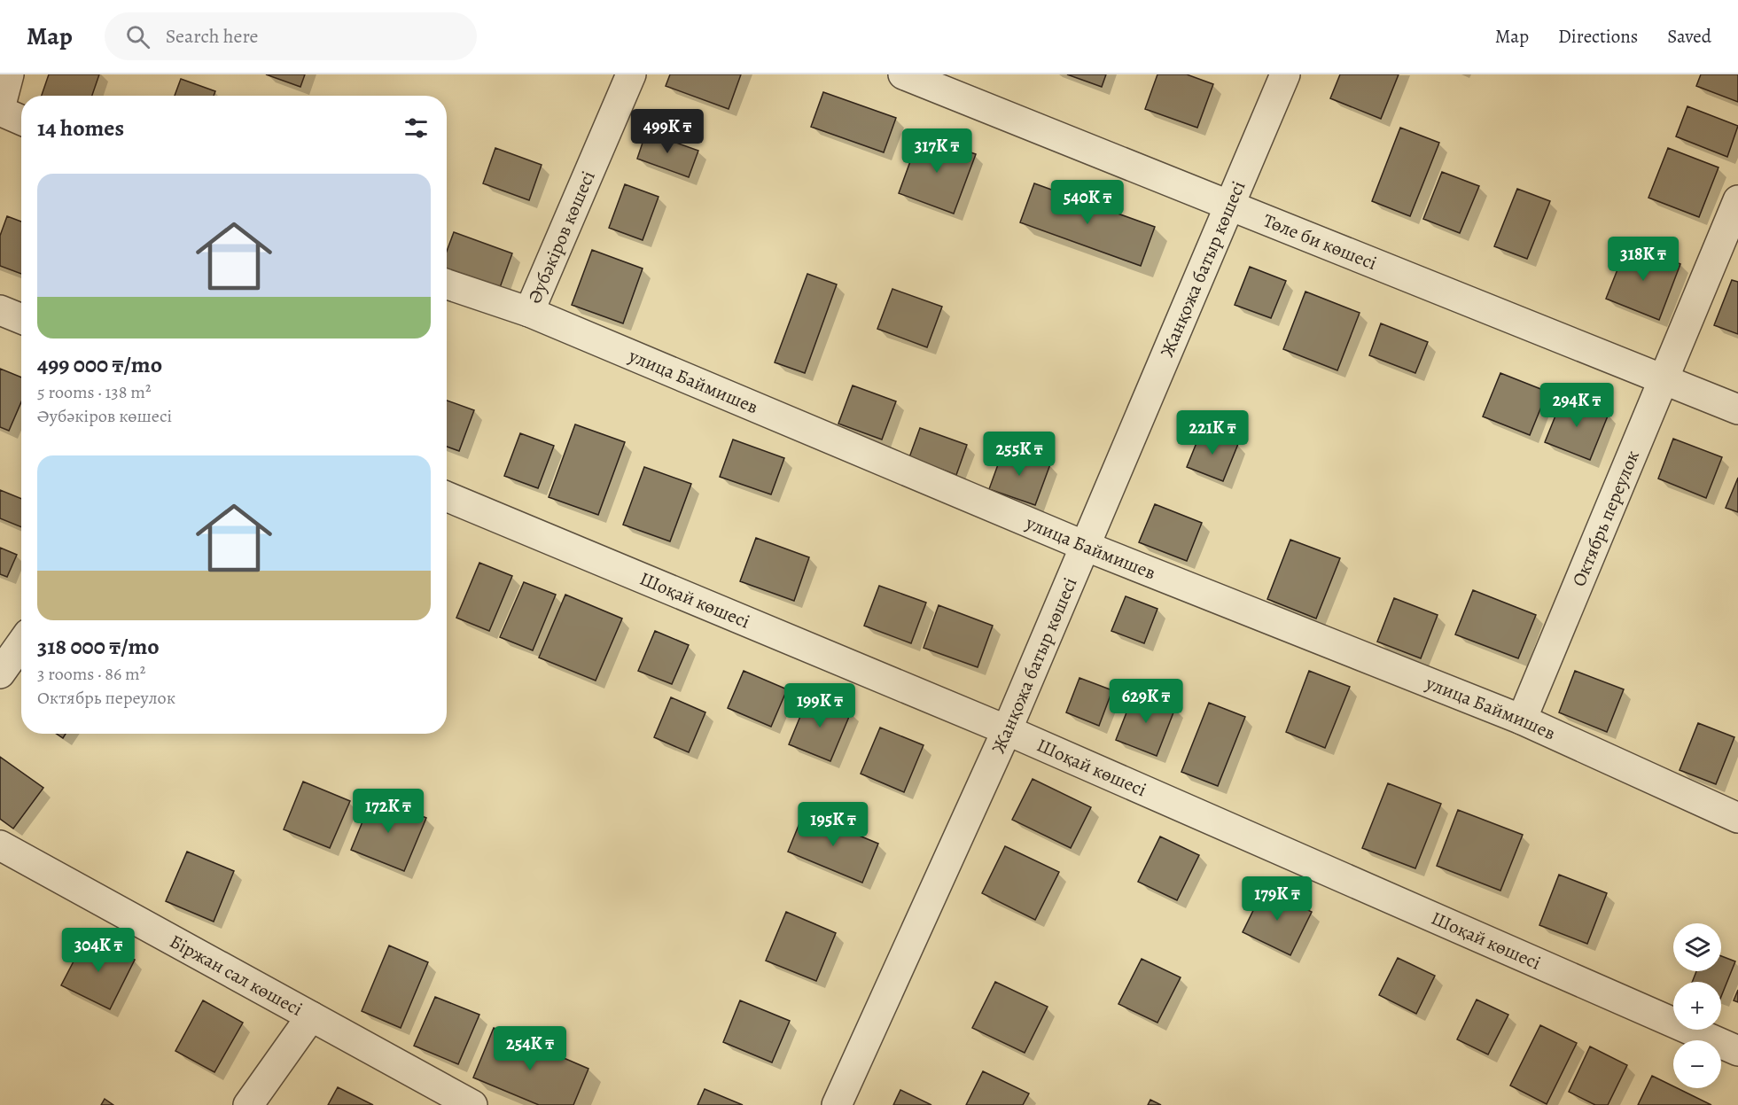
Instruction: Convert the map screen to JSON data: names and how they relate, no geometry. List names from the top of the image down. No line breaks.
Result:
{"streets":{"street":["Әубәкіров көшесі","Төле би көшесі","Жанқожа батыр көшесі","улица Баймишев","Октябрь переулок","Шоқай көшесі","Біржан сал көшесі"]},"crossings":[["Әубәкіров көшесі","улица Баймишев"],["Төле би көшесі","Жанқожа батыр көшесі"],["Төле би көшесі","Октябрь переулок"],["Жанқожа батыр көшесі","улица Баймишев"],["Жанқожа батыр көшесі","Шоқай көшесі"],["улица Баймишев","Октябрь переулок"]],"page":{"header":"Map","search":"Search here","nav":["Map","Directions","Saved"],"heading":"14 homes","price":["499K ₸","317K ₸","540K ₸","318K ₸","294K ₸","221K ₸","255K ₸","629K ₸","199K ₸","172K ₸","195K ₸","179K ₸","304K ₸","254K ₸"],"list":[{"name":"499 000 ₸/mo","note":"5 rooms · 138 m² · Әубәкіров көшесі"},{"name":"318 000 ₸/mo","note":"3 rooms · 86 m² · Октябрь переулок"}],"map_buttons":["+","−"]}}
